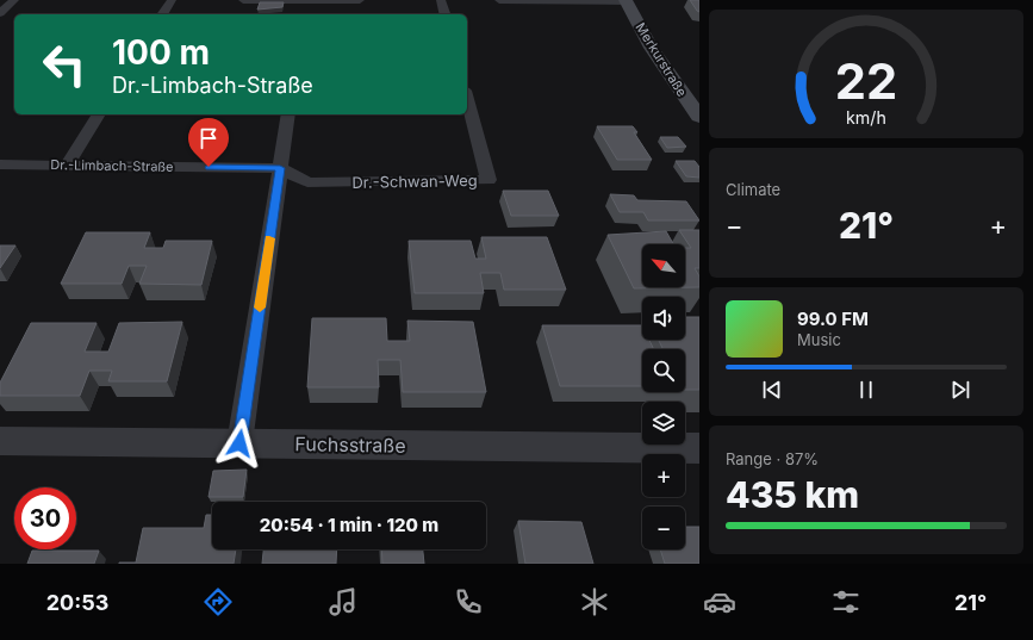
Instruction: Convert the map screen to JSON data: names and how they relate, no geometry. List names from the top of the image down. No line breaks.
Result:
{"streets":{"main road":["Merkurstraße"],"street":["Dr.-Limbach-Straße","Dr.-Schwan-Weg","Fuchsstraße"]},"crossings":[["Dr.-Limbach-Straße","Dr.-Schwan-Weg"]],"north":"top left","page":{"turn":["100 m","Dr.-Limbach-Straße"],"tile":["Climate",["Range · 87%","435 km"]],"heat":["−","21°","+"],"map_buttons":["+","−"],"song":["99.0 FM","Music"],"limit":"30","trip":"20:54 · 1 min · 120 m","tabs":["20:53","21°"],"gauge":["22","km/h"]}}
